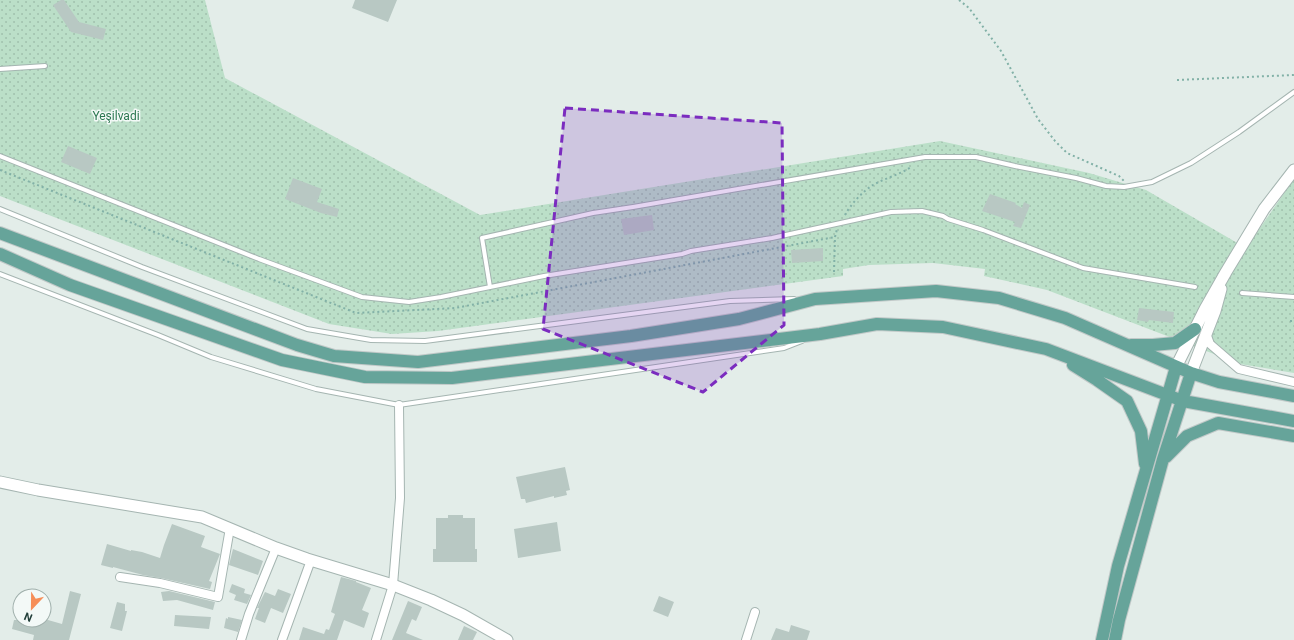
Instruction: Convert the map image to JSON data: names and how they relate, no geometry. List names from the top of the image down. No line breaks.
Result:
{"parks":["Yeşilvadi"],"north":"bottom"}
